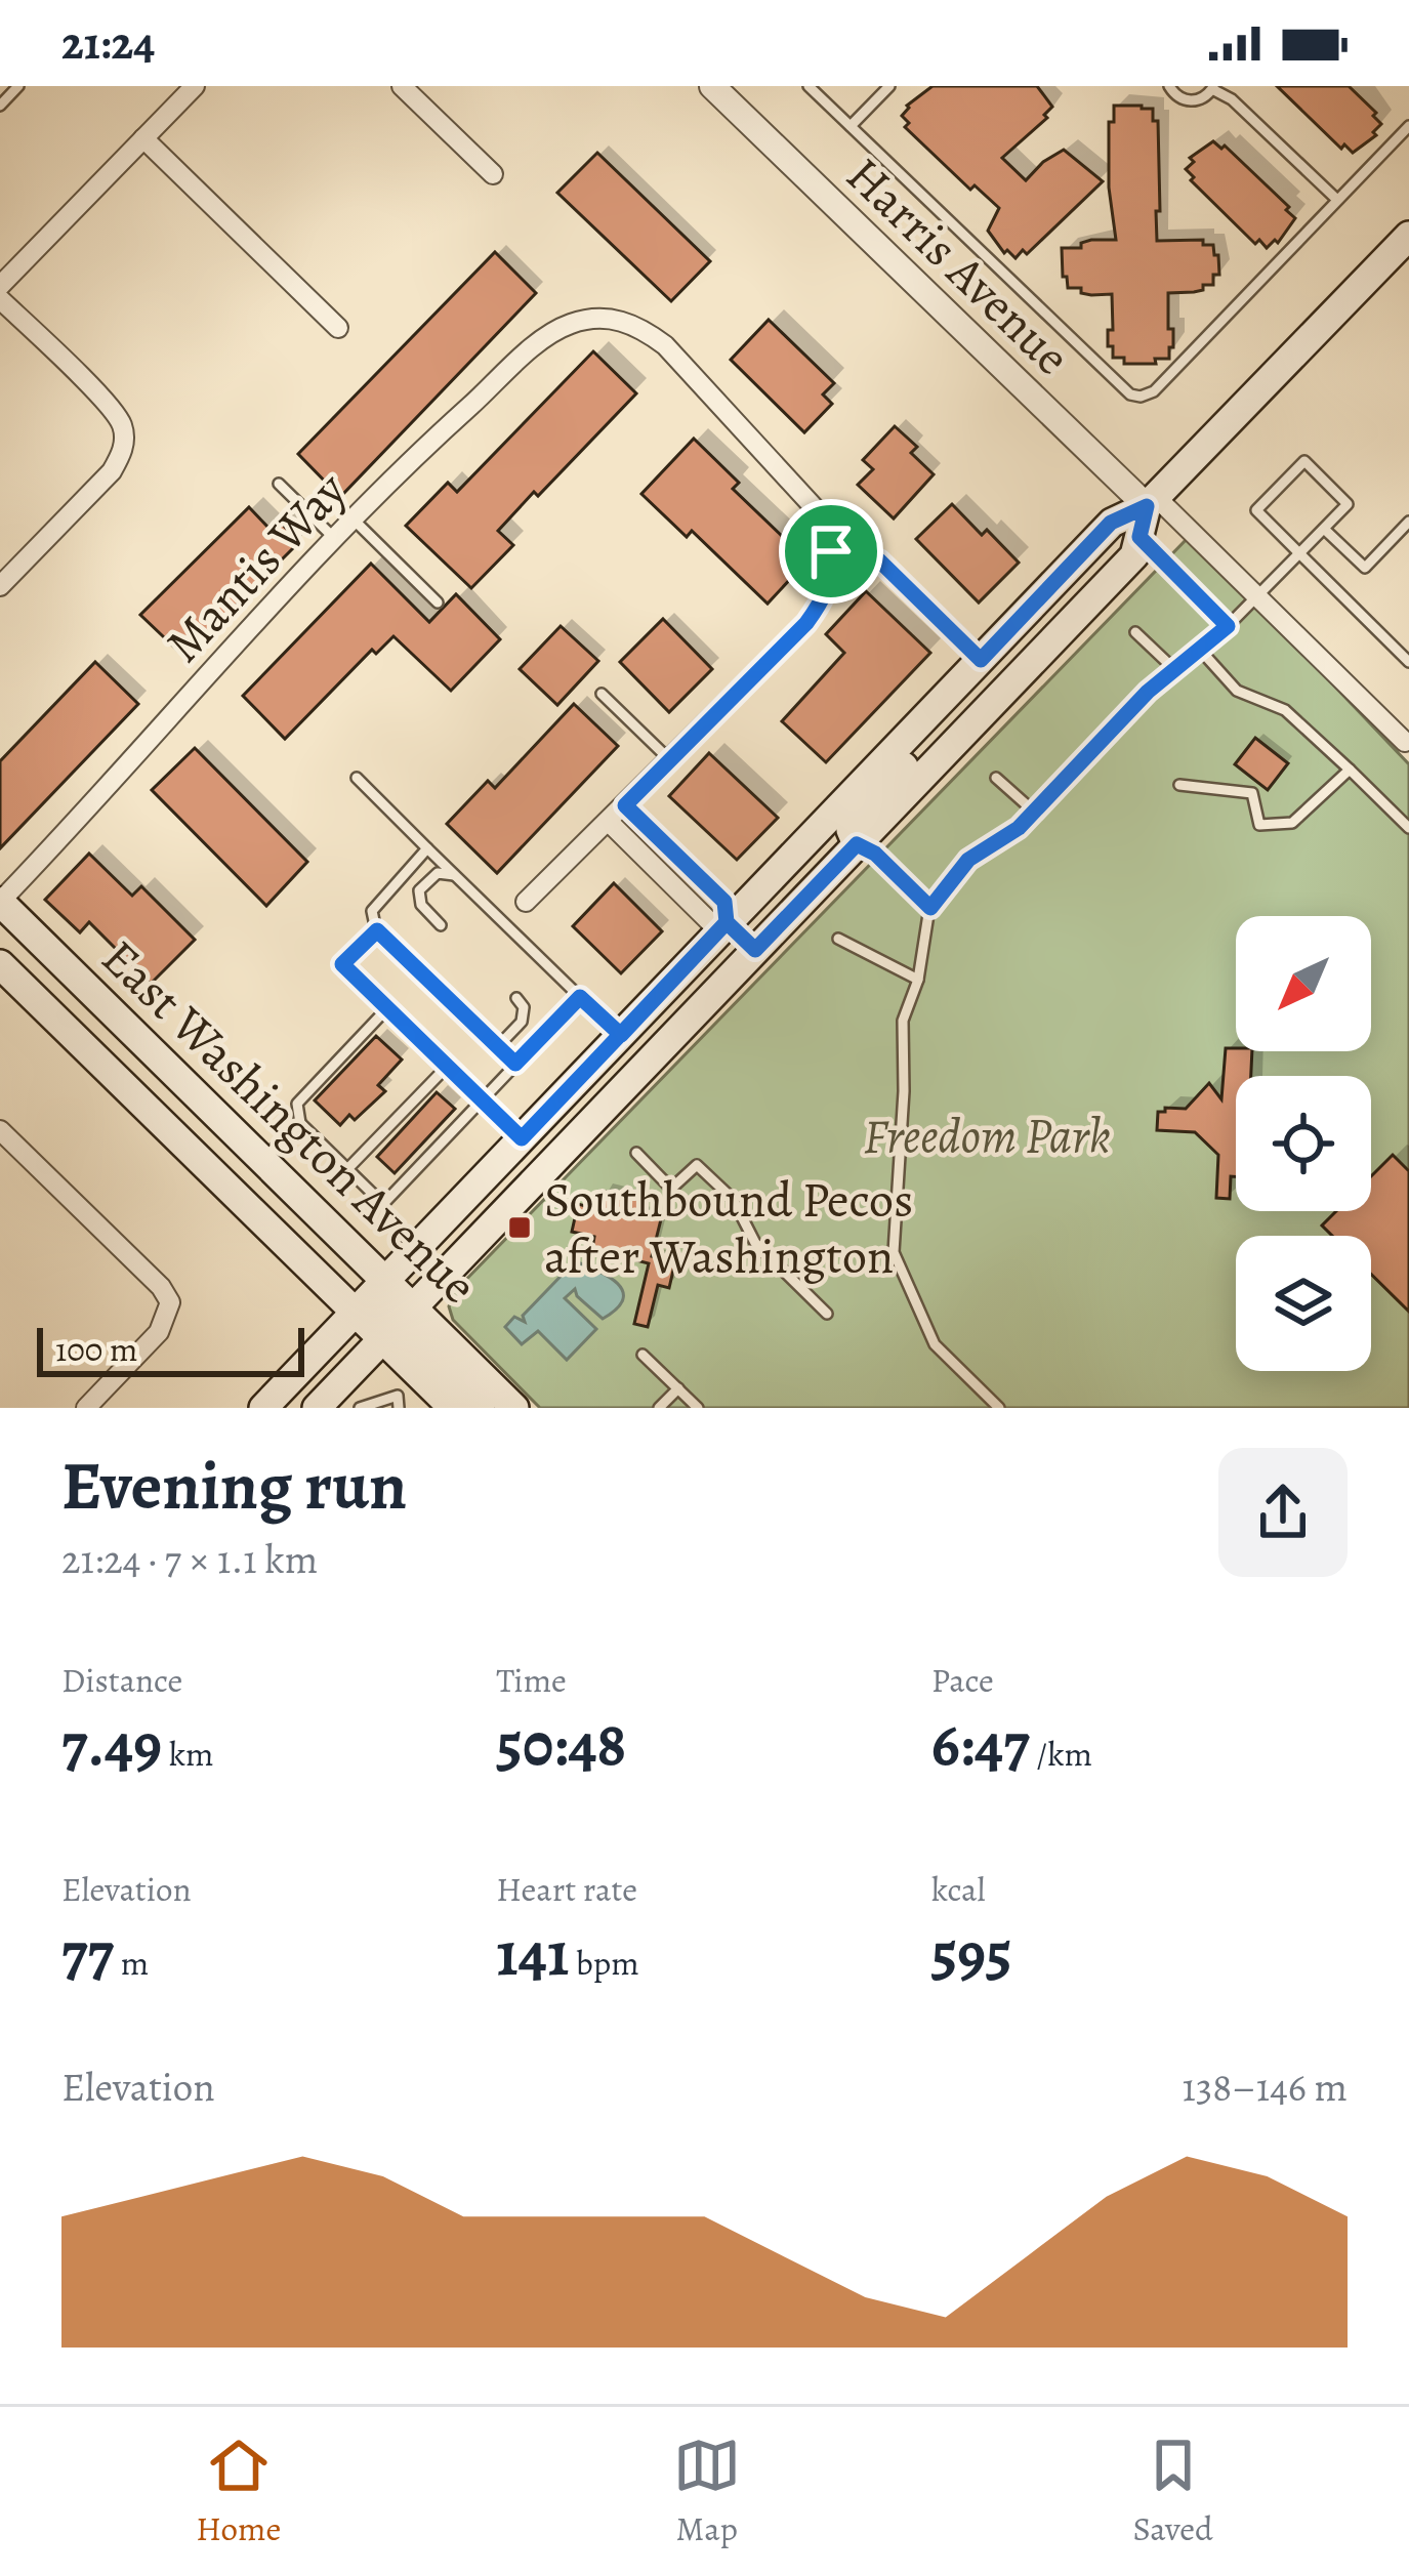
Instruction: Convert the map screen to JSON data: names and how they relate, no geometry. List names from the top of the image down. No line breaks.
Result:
{"streets":{"main road":["East Washington Avenue"],"street":["Harris Avenue","Mantis Way"]},"crossings":[["Mantis Way","East Washington Avenue"]],"parks":["Freedom Park"],"places":{"transit":["Southbound Pecos after Washington"]},"scale_bar":"100 m","north":"bottom left","page":{"status":"21:24","scale":"100 m","heading":["Evening run","21:24 · 7 × 1.1 km"],"stats":[["Distance","7.49 km"],["Time","50:48"],["Pace","6:47 /km"],["Elevation","77 m"],["Heart rate","141 bpm"],["kcal","595"]],"chart":["Elevation","138–146 m"],"tabs":["Home","Map","Saved"]}}
